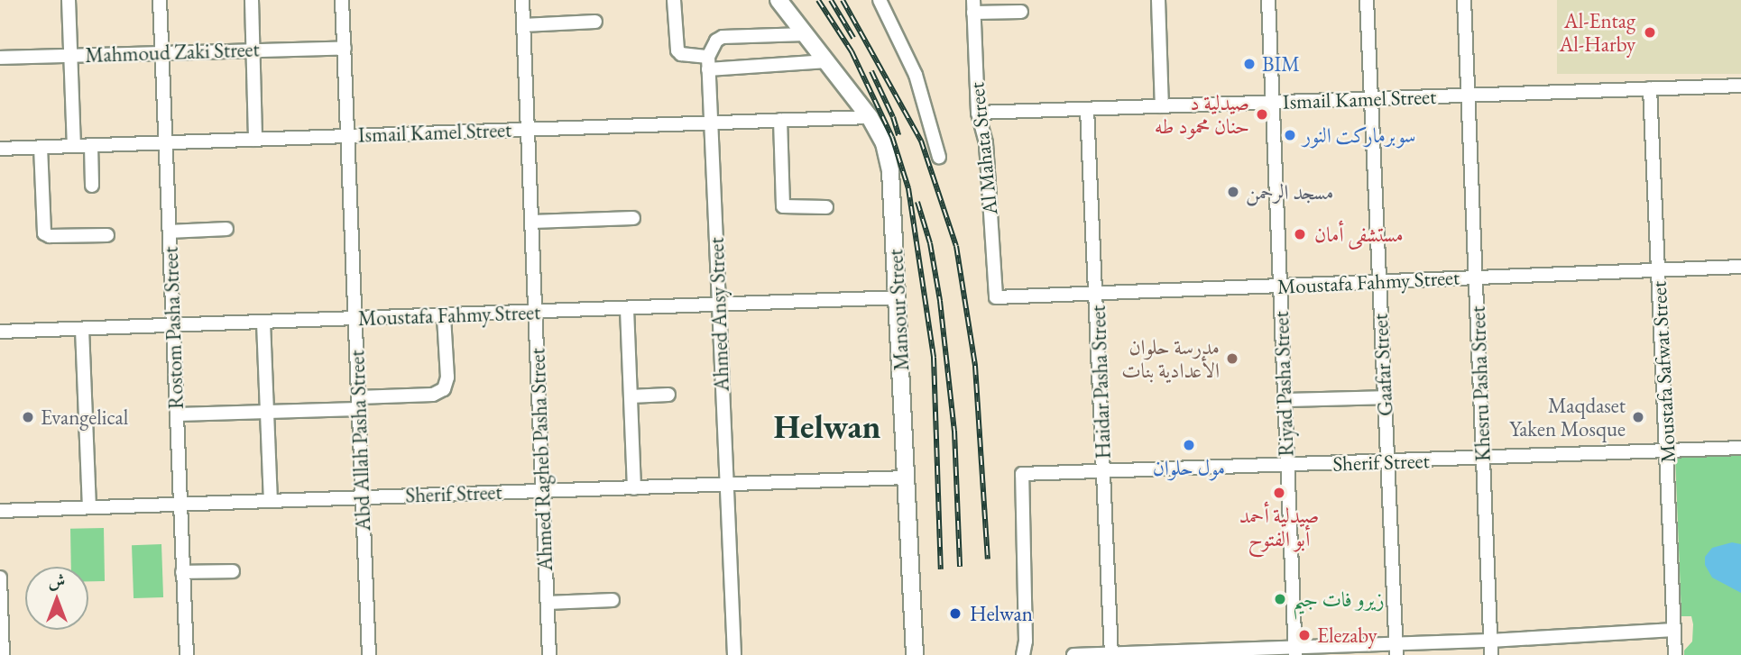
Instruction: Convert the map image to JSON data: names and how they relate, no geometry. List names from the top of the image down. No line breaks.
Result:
{"streets":{"street":["Mahmoud Zaki Street","Ismail Kamel Street","Al Mahata Street","Moustafa Fahmy Street","Mansour Street","Ahmed Ansy Street","Rostom Pasha Street","Gaafar Street","Moustafa Safwat Street","Haidar Pasha Street","Riyad Pasha Street","Khesru Pasha Street","Abd Allah Pasha Street","Ahmed Ragheb Pasha Street","Sherif Street"]},"crossings":[["Mahmoud Zaki Street","Rostom Pasha Street"],["Mahmoud Zaki Street","Abd Allah Pasha Street"],["Ismail Kamel Street","Al Mahata Street"],["Ismail Kamel Street","Mansour Street"],["Ismail Kamel Street","Ahmed Ansy Street"],["Ismail Kamel Street","Rostom Pasha Street"],["Ismail Kamel Street","Gaafar Street"],["Ismail Kamel Street","Moustafa Safwat Street"],["Ismail Kamel Street","Haidar Pasha Street"],["Ismail Kamel Street","Riyad Pasha Street"],["Ismail Kamel Street","Khesru Pasha Street"],["Ismail Kamel Street","Abd Allah Pasha Street"],["Ismail Kamel Street","Ahmed Ragheb Pasha Street"],["Al Mahata Street","Moustafa Fahmy Street"],["Moustafa Fahmy Street","Mansour Street"],["Moustafa Fahmy Street","Ahmed Ansy Street"],["Moustafa Fahmy Street","Rostom Pasha Street"],["Moustafa Fahmy Street","Gaafar Street"],["Moustafa Fahmy Street","Moustafa Safwat Street"],["Moustafa Fahmy Street","Haidar Pasha Street"],["Moustafa Fahmy Street","Riyad Pasha Street"],["Moustafa Fahmy Street","Khesru Pasha Street"],["Moustafa Fahmy Street","Abd Allah Pasha Street"],["Moustafa Fahmy Street","Ahmed Ragheb Pasha Street"],["Mansour Street","Sherif Street"],["Ahmed Ansy Street","Sherif Street"],["Rostom Pasha Street","Sherif Street"],["Gaafar Street","Sherif Street"],["Moustafa Safwat Street","Sherif Street"],["Haidar Pasha Street","Sherif Street"],["Riyad Pasha Street","Sherif Street"],["Khesru Pasha Street","Sherif Street"],["Abd Allah Pasha Street","Sherif Street"],["Ahmed Ragheb Pasha Street","Sherif Street"]],"districts":["Helwan"],"places":["Al-Entag Al-Harby","BIM","صيدلية د حنان محمود طه","سوبرماركت النور","مسجد الرحمن","مستشفى أمان","مدرسة حلوان الأعدادية بنات","Evangelical","Maqdaset Yaken Mosque","مول حلوان","صيدلية أحمد أبو الفتوح","زيرو فات جيم","Helwan","Elezaby"],"north":"top"}
